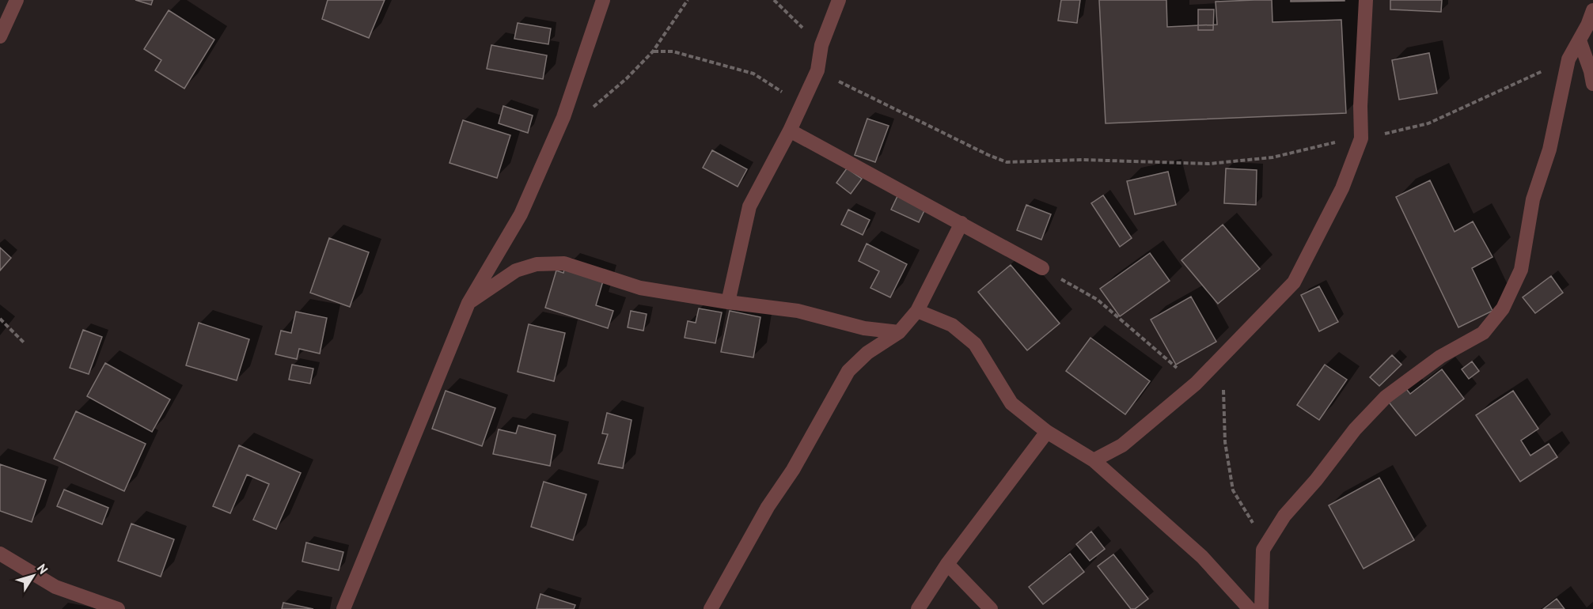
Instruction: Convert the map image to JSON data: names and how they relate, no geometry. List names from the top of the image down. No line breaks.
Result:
{"north":"top right"}
